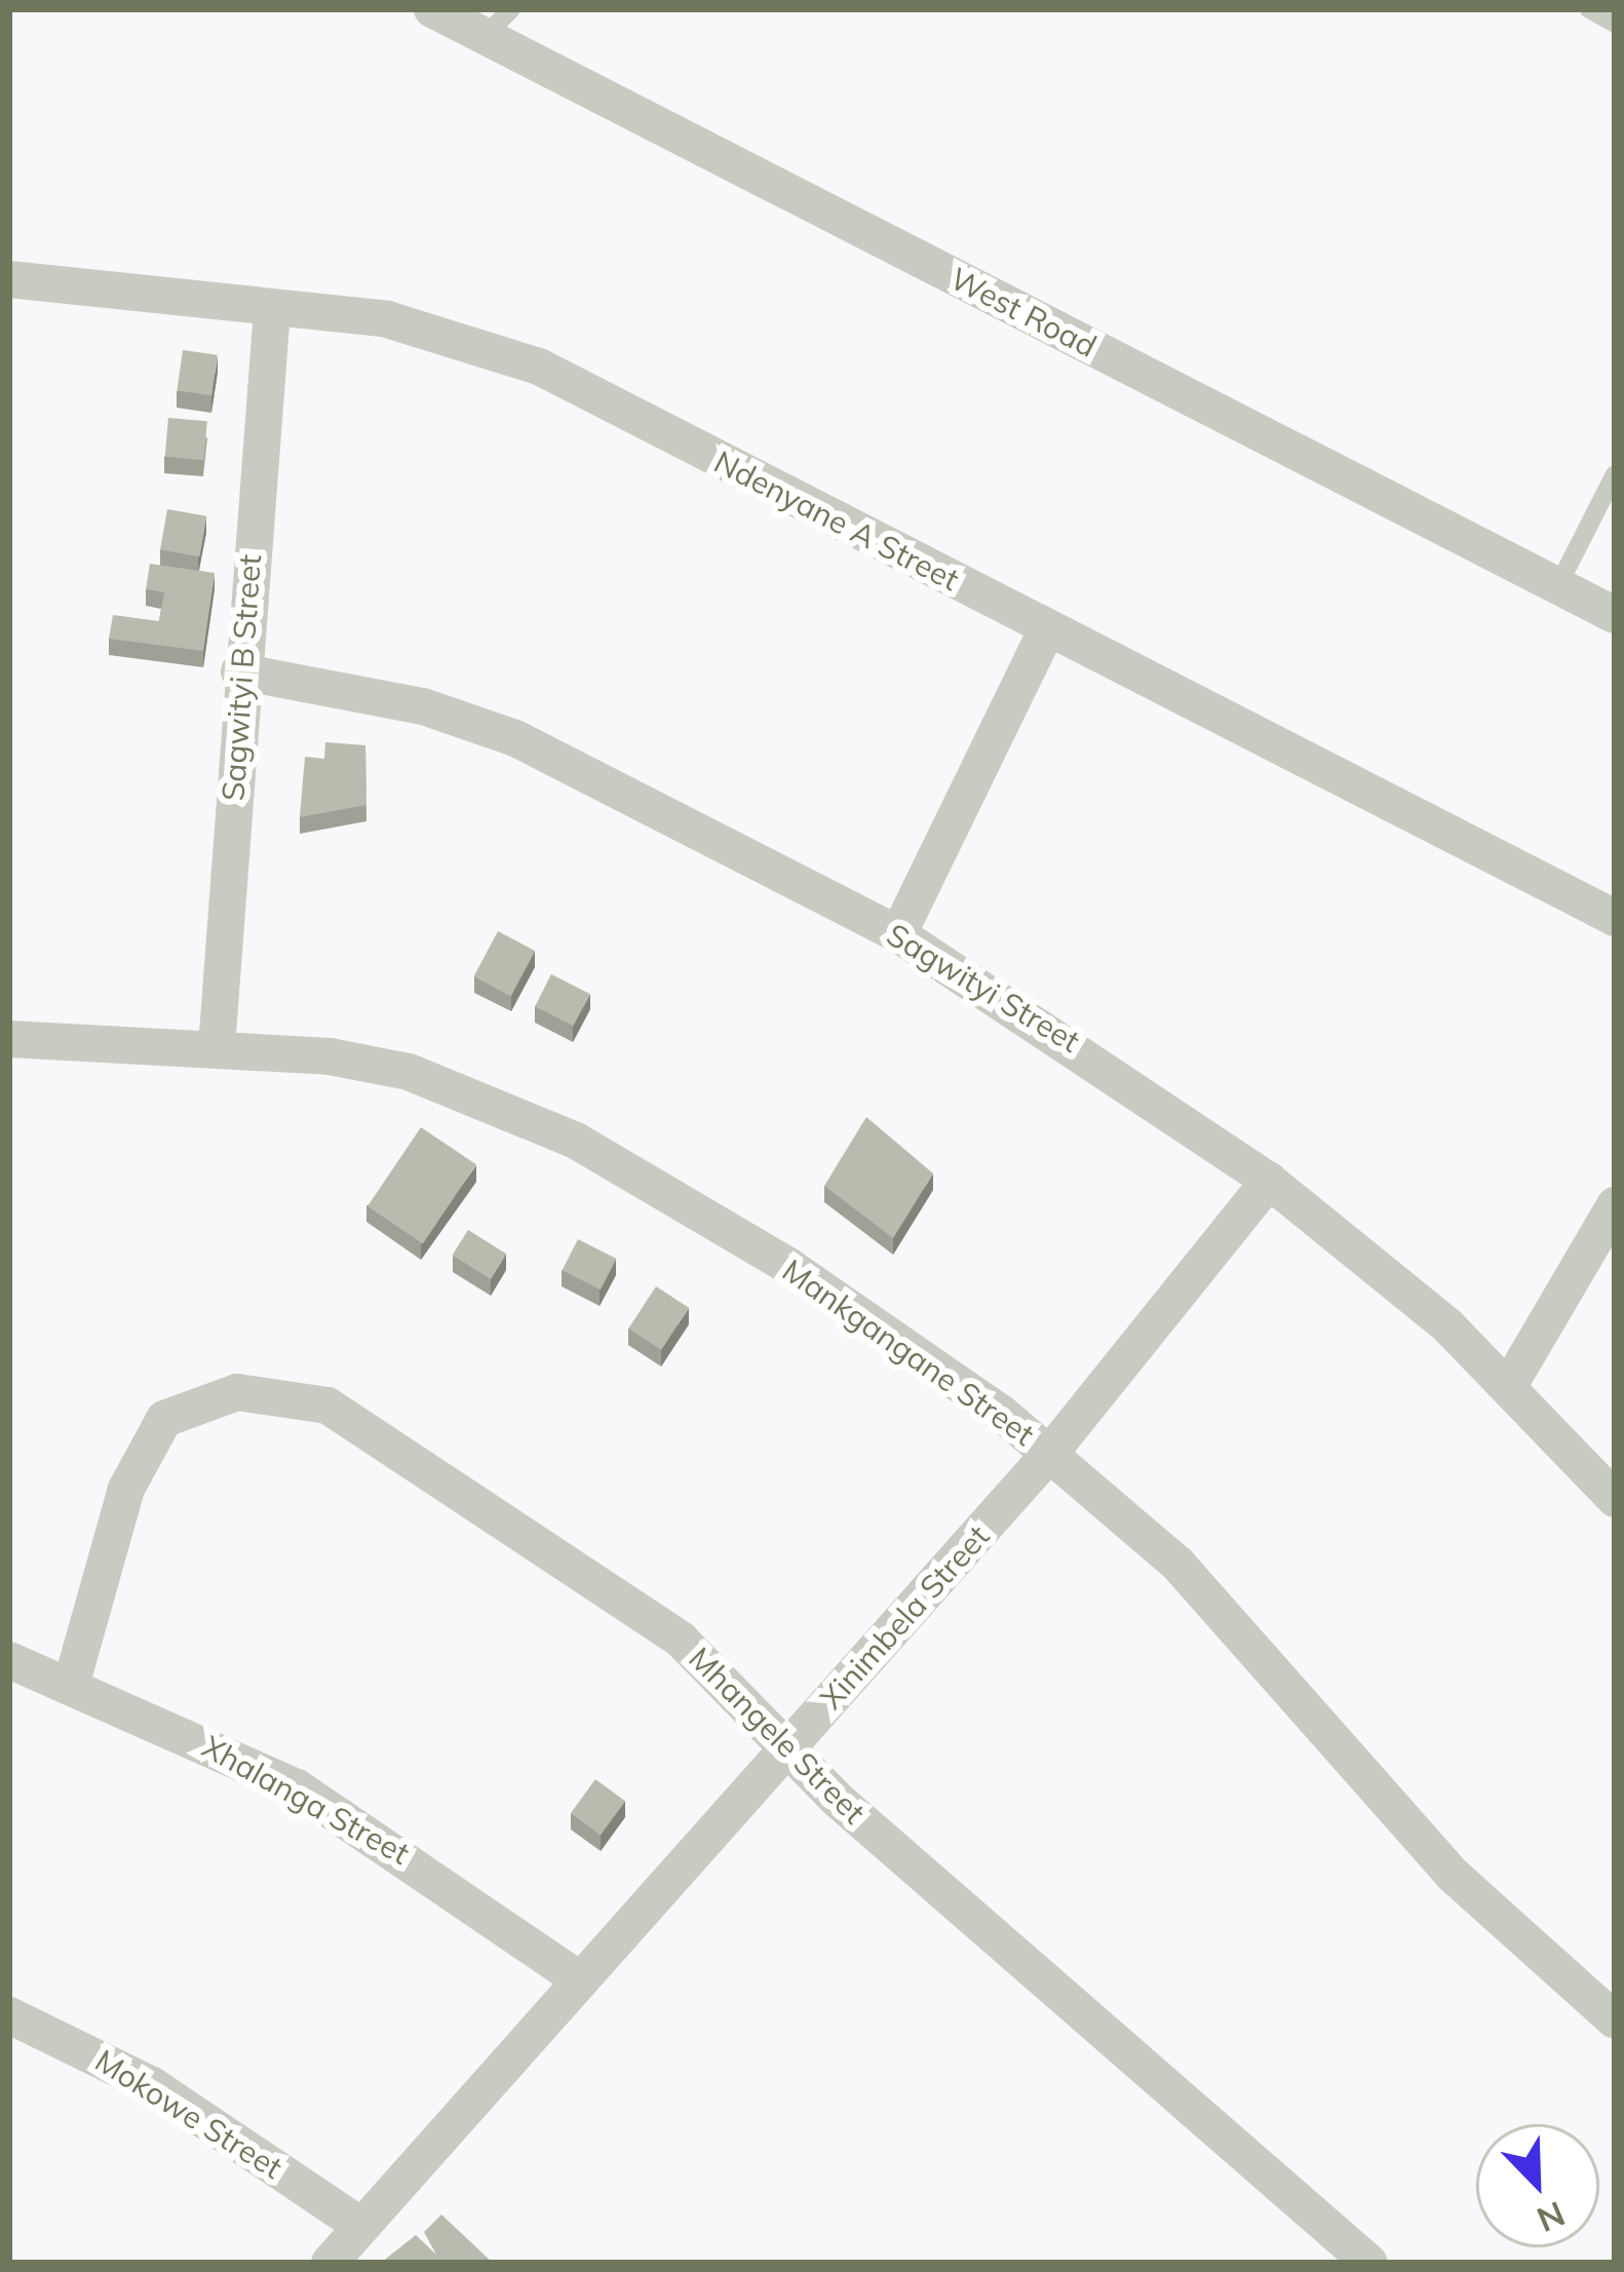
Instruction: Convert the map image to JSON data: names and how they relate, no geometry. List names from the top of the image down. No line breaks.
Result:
{"streets":{"street":["West Road","Ndenyane A Street","Sagwityi B Street","Sagwityi Street","Mankgangane Street","Xinimbela Street","Mhangele Street","Xhalanga Street","Mokowe Street"]},"crossings":[["Ndenyane A Street","Sagwityi B Street"],["Sagwityi B Street","Sagwityi Street"],["Sagwityi B Street","Mankgangane Street"],["Sagwityi Street","Xinimbela Street"],["Mankgangane Street","Xinimbela Street"],["Xinimbela Street","Mhangele Street"],["Xinimbela Street","Xhalanga Street"],["Xinimbela Street","Mokowe Street"],["Mhangele Street","Xhalanga Street"]],"north":"bottom right"}
